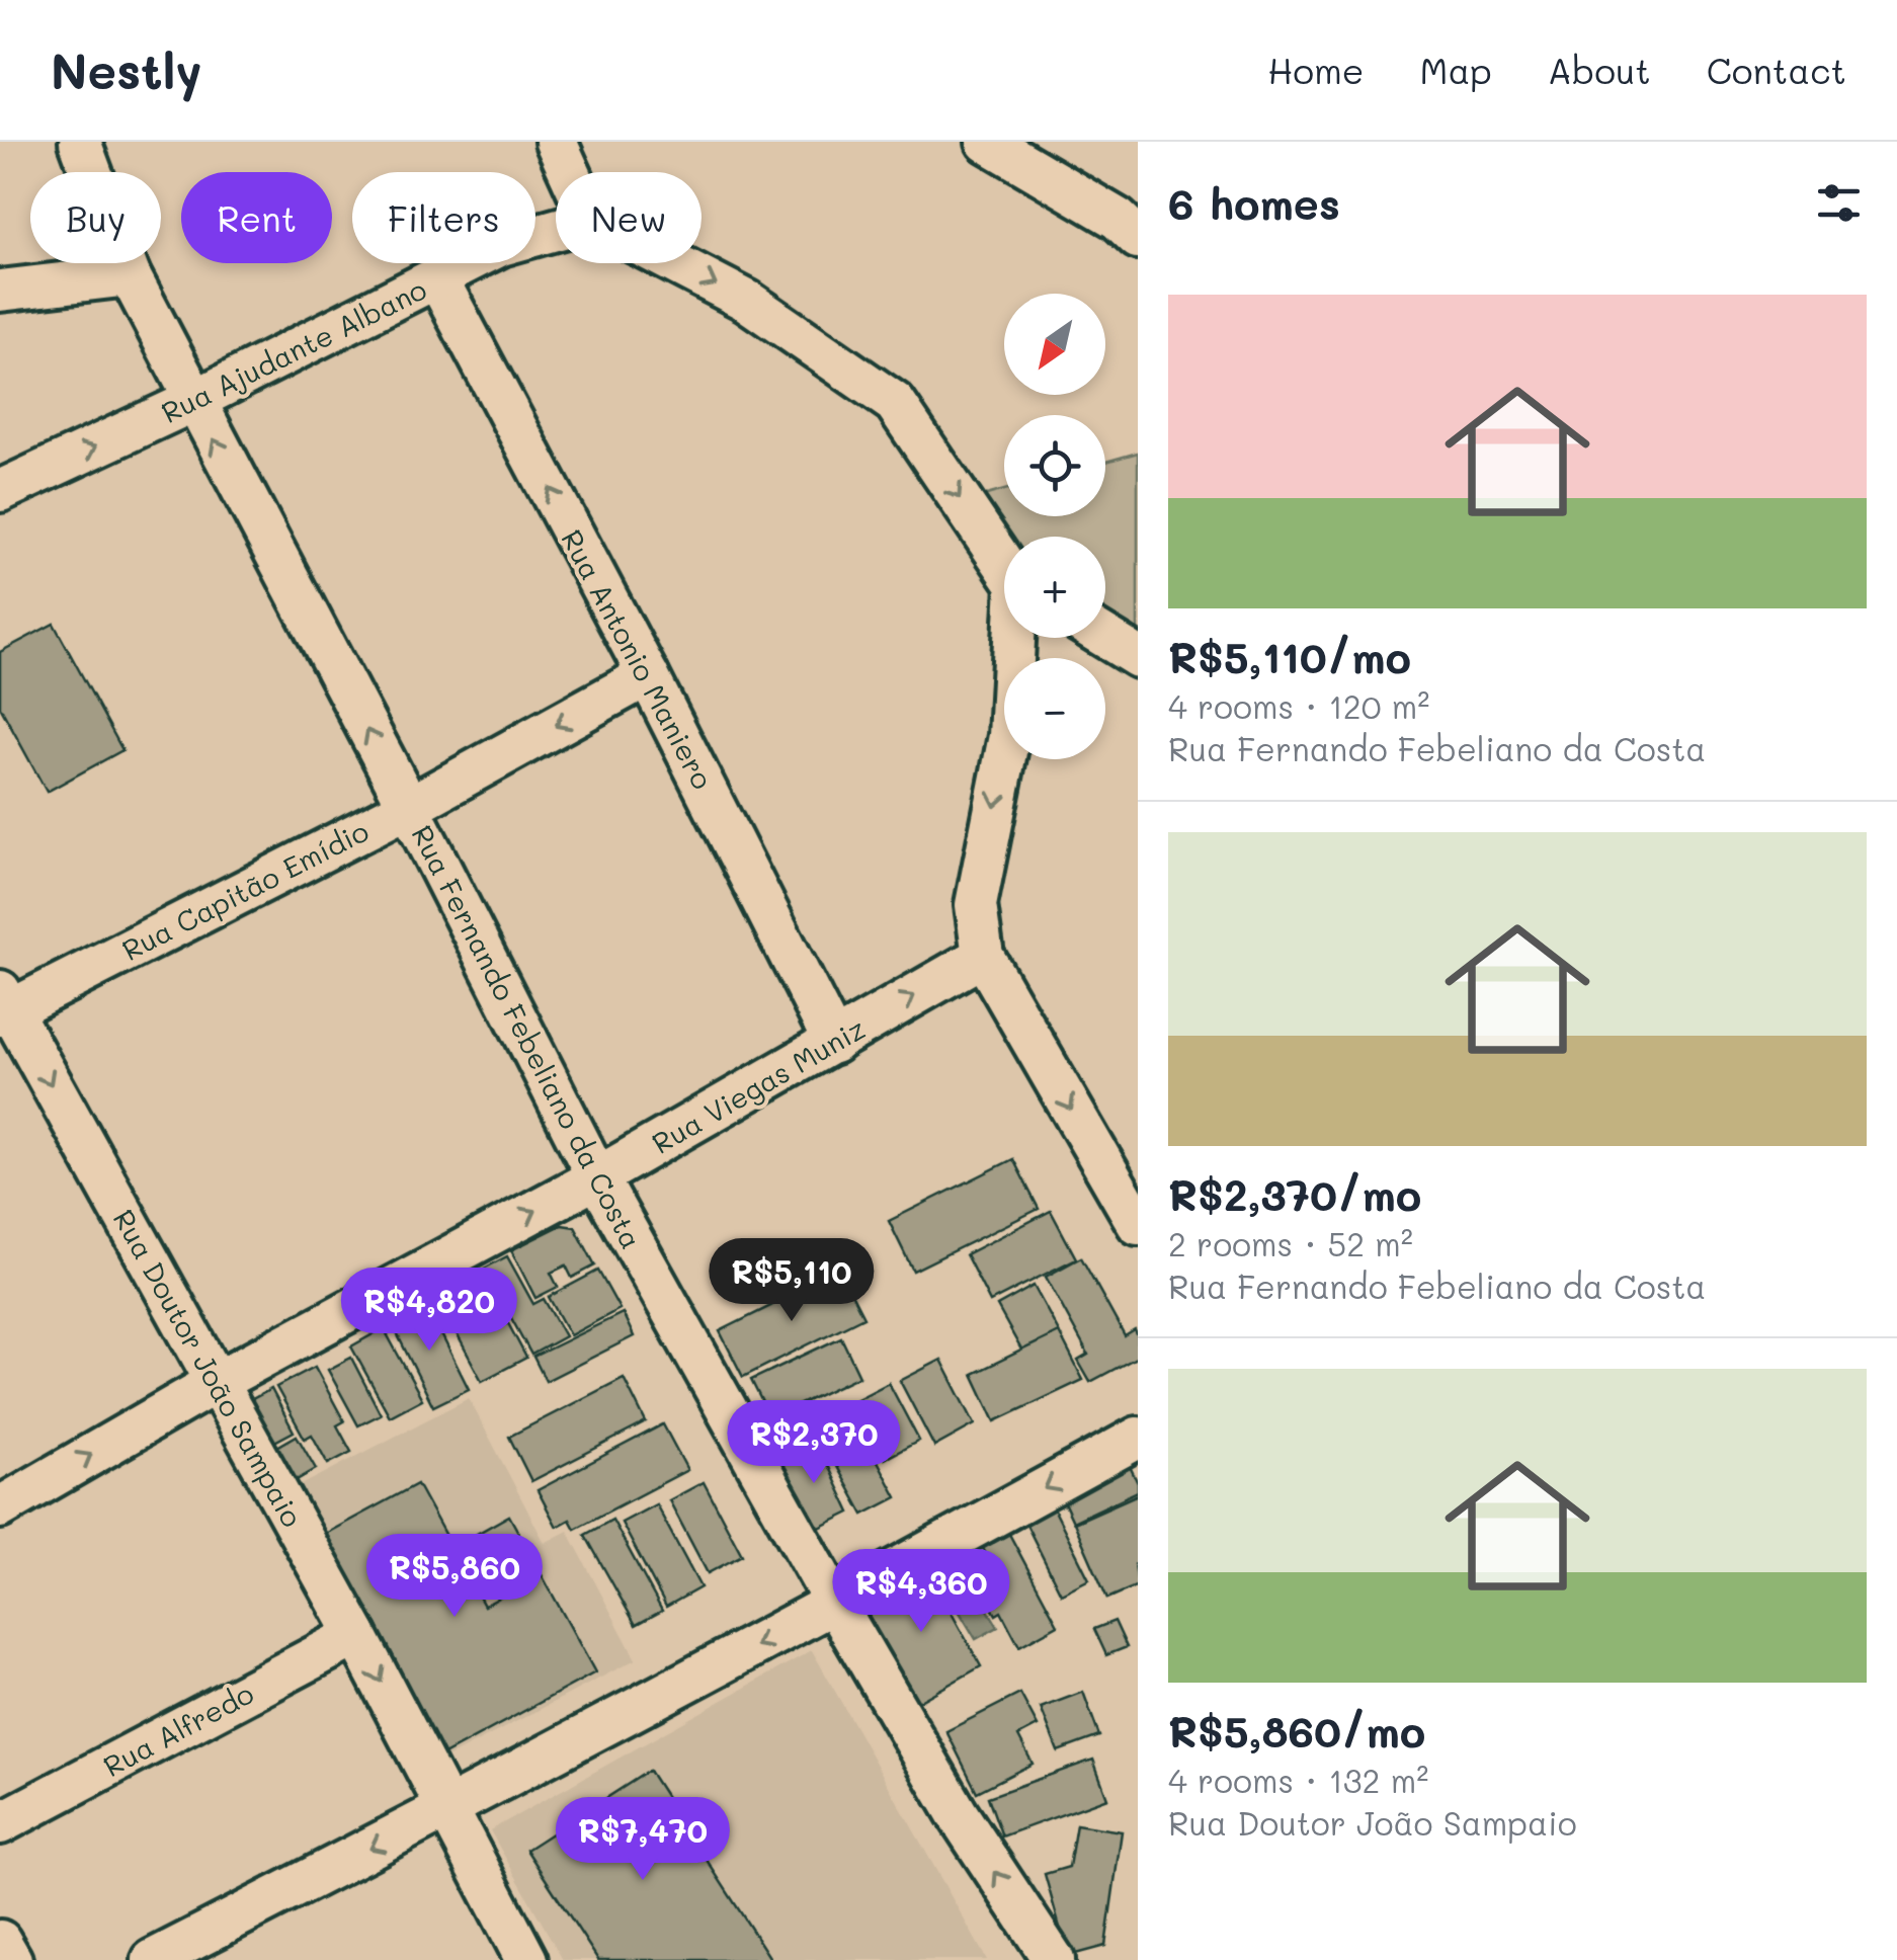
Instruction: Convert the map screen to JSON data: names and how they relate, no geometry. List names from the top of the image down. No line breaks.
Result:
{"streets":{"street":["Rua Ajudante Albano","Rua Antonio Maniero","Rua Capitão Emídio","Rua Fernando Febeliano da Costa","Rua Viegas Muniz","Rua Doutor João Sampaio","Rua Alfredo"]},"crossings":[["Rua Ajudante Albano","Rua Antonio Maniero"],["Rua Ajudante Albano","Rua Fernando Febeliano da Costa"],["Rua Antonio Maniero","Rua Capitão Emídio"],["Rua Antonio Maniero","Rua Viegas Muniz"],["Rua Capitão Emídio","Rua Fernando Febeliano da Costa"],["Rua Capitão Emídio","Rua Doutor João Sampaio"],["Rua Fernando Febeliano da Costa","Rua Viegas Muniz"],["Rua Viegas Muniz","Rua Doutor João Sampaio"],["Rua Doutor João Sampaio","Rua Alfredo"]],"one_way":["Rua Capitão Emídio","Rua Fernando Febeliano da Costa","Rua Viegas Muniz","Rua Doutor João Sampaio"],"north":"bottom left","page":{"header":"Nestly","nav":["Home","Map","About","Contact"],"heading":"6 homes","chip":["Buy","Rent","Filters","New"],"list":[{"name":"R$5,110/mo","note":"4 rooms · 120 m² · Rua Fernando Febeliano da Costa"},{"name":"R$2,370/mo","note":"2 rooms · 52 m² · Rua Fernando Febeliano da Costa"},{"name":"R$5,860/mo","note":"4 rooms · 132 m² · Rua Doutor João Sampaio"}],"map_buttons":["+","−"],"price":["R$5,110","R$4,820","R$2,370","R$5,860","R$4,360","R$7,470"]}}
